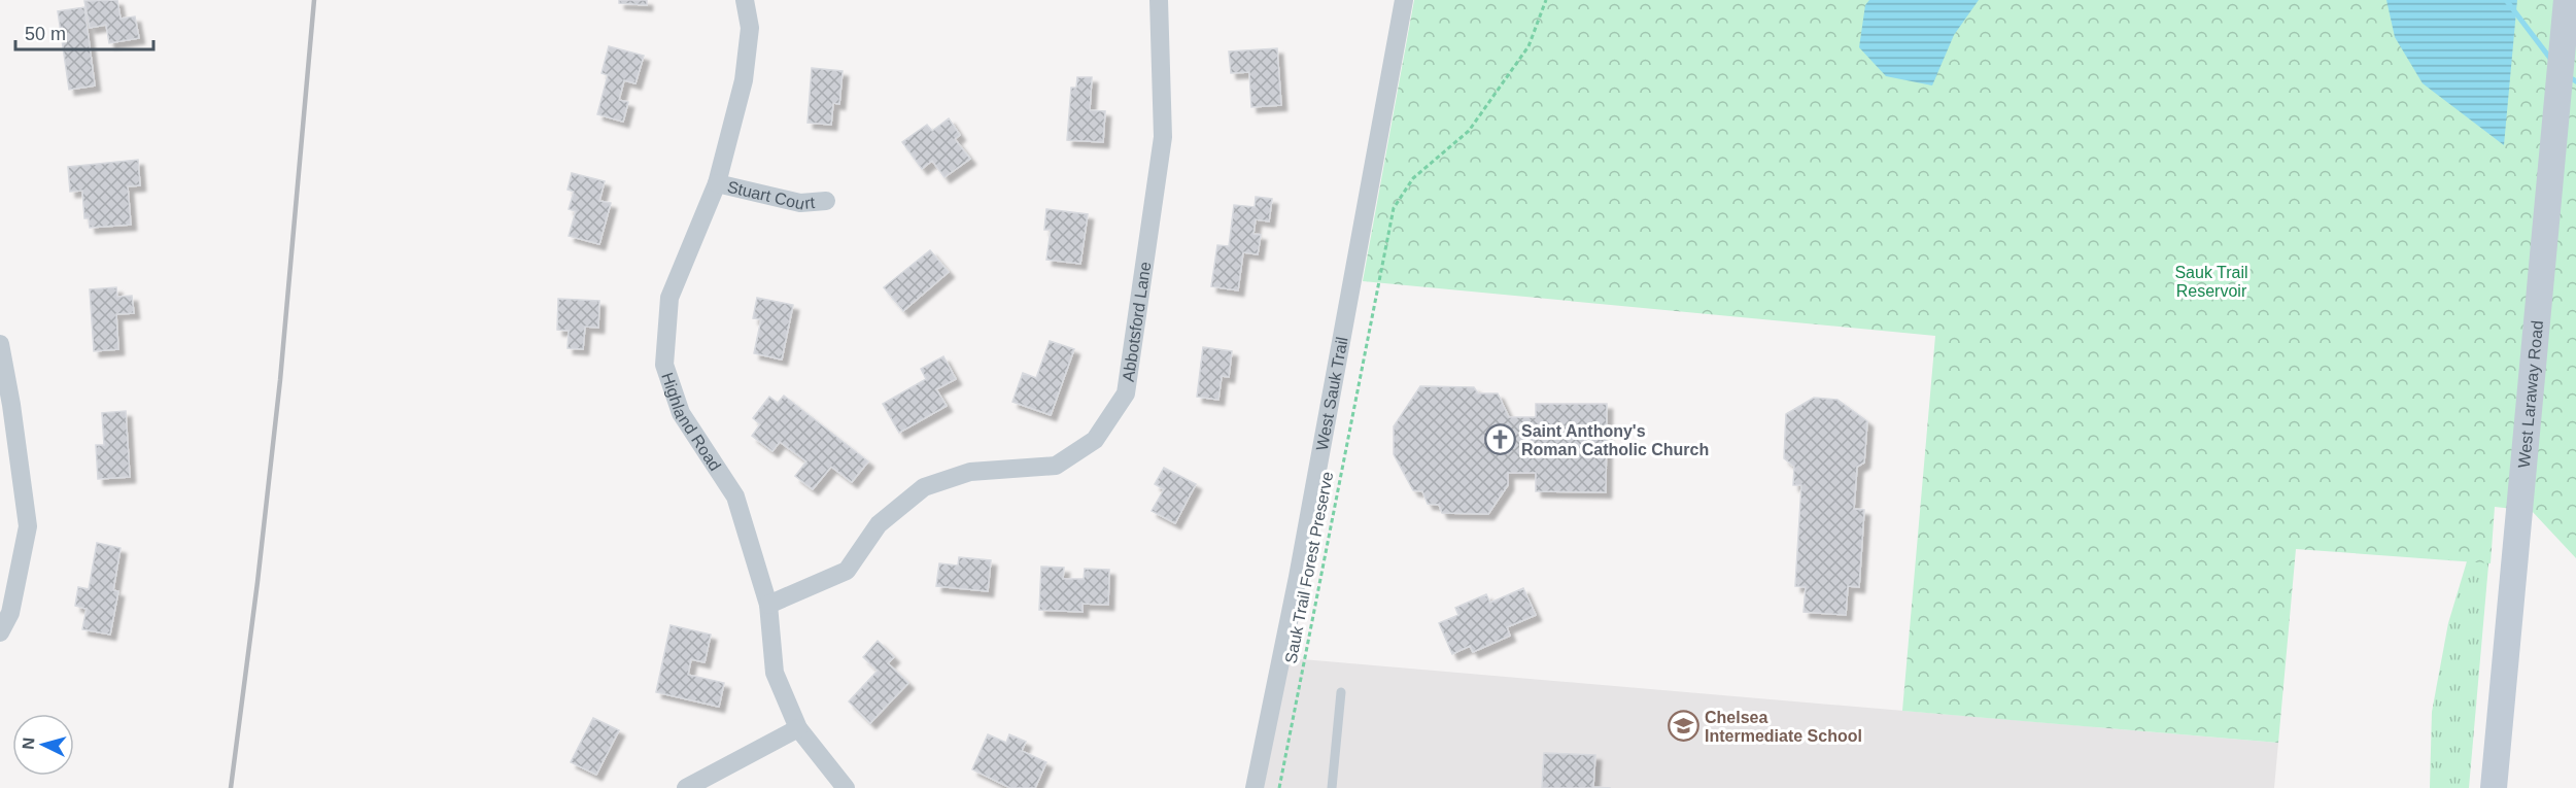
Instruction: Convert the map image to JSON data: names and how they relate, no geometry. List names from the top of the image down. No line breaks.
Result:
{"streets":{"main road":["West Laraway Road"],"street":["Stuart Court","Abbotsford Lane","West Sauk Trail","Highland Road"],"path":["Sauk Trail Forest Preserve"]},"crossings":[["Stuart Court","Highland Road"],["Abbotsford Lane","Highland Road"]],"parks":["Sauk Trail Reservoir"],"places":{"church":["Saint Anthony's Roman Catholic Church"],"school or university":["Chelsea Intermediate School"]},"scale_bar":"50 m","north":"left"}
